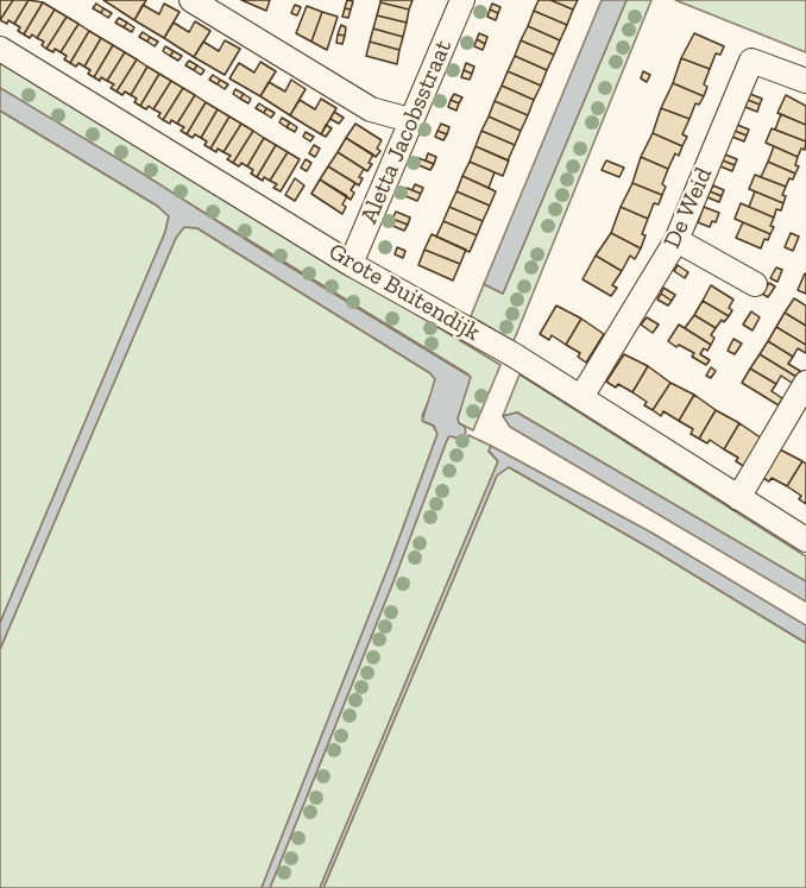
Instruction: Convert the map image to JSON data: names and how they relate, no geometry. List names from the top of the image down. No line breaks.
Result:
{"streets":{"street":["Aletta Jacobsstraat","De Weid","Grote Buitendijk"]},"crossings":[["Aletta Jacobsstraat","Grote Buitendijk"],["De Weid","Grote Buitendijk"]]}
